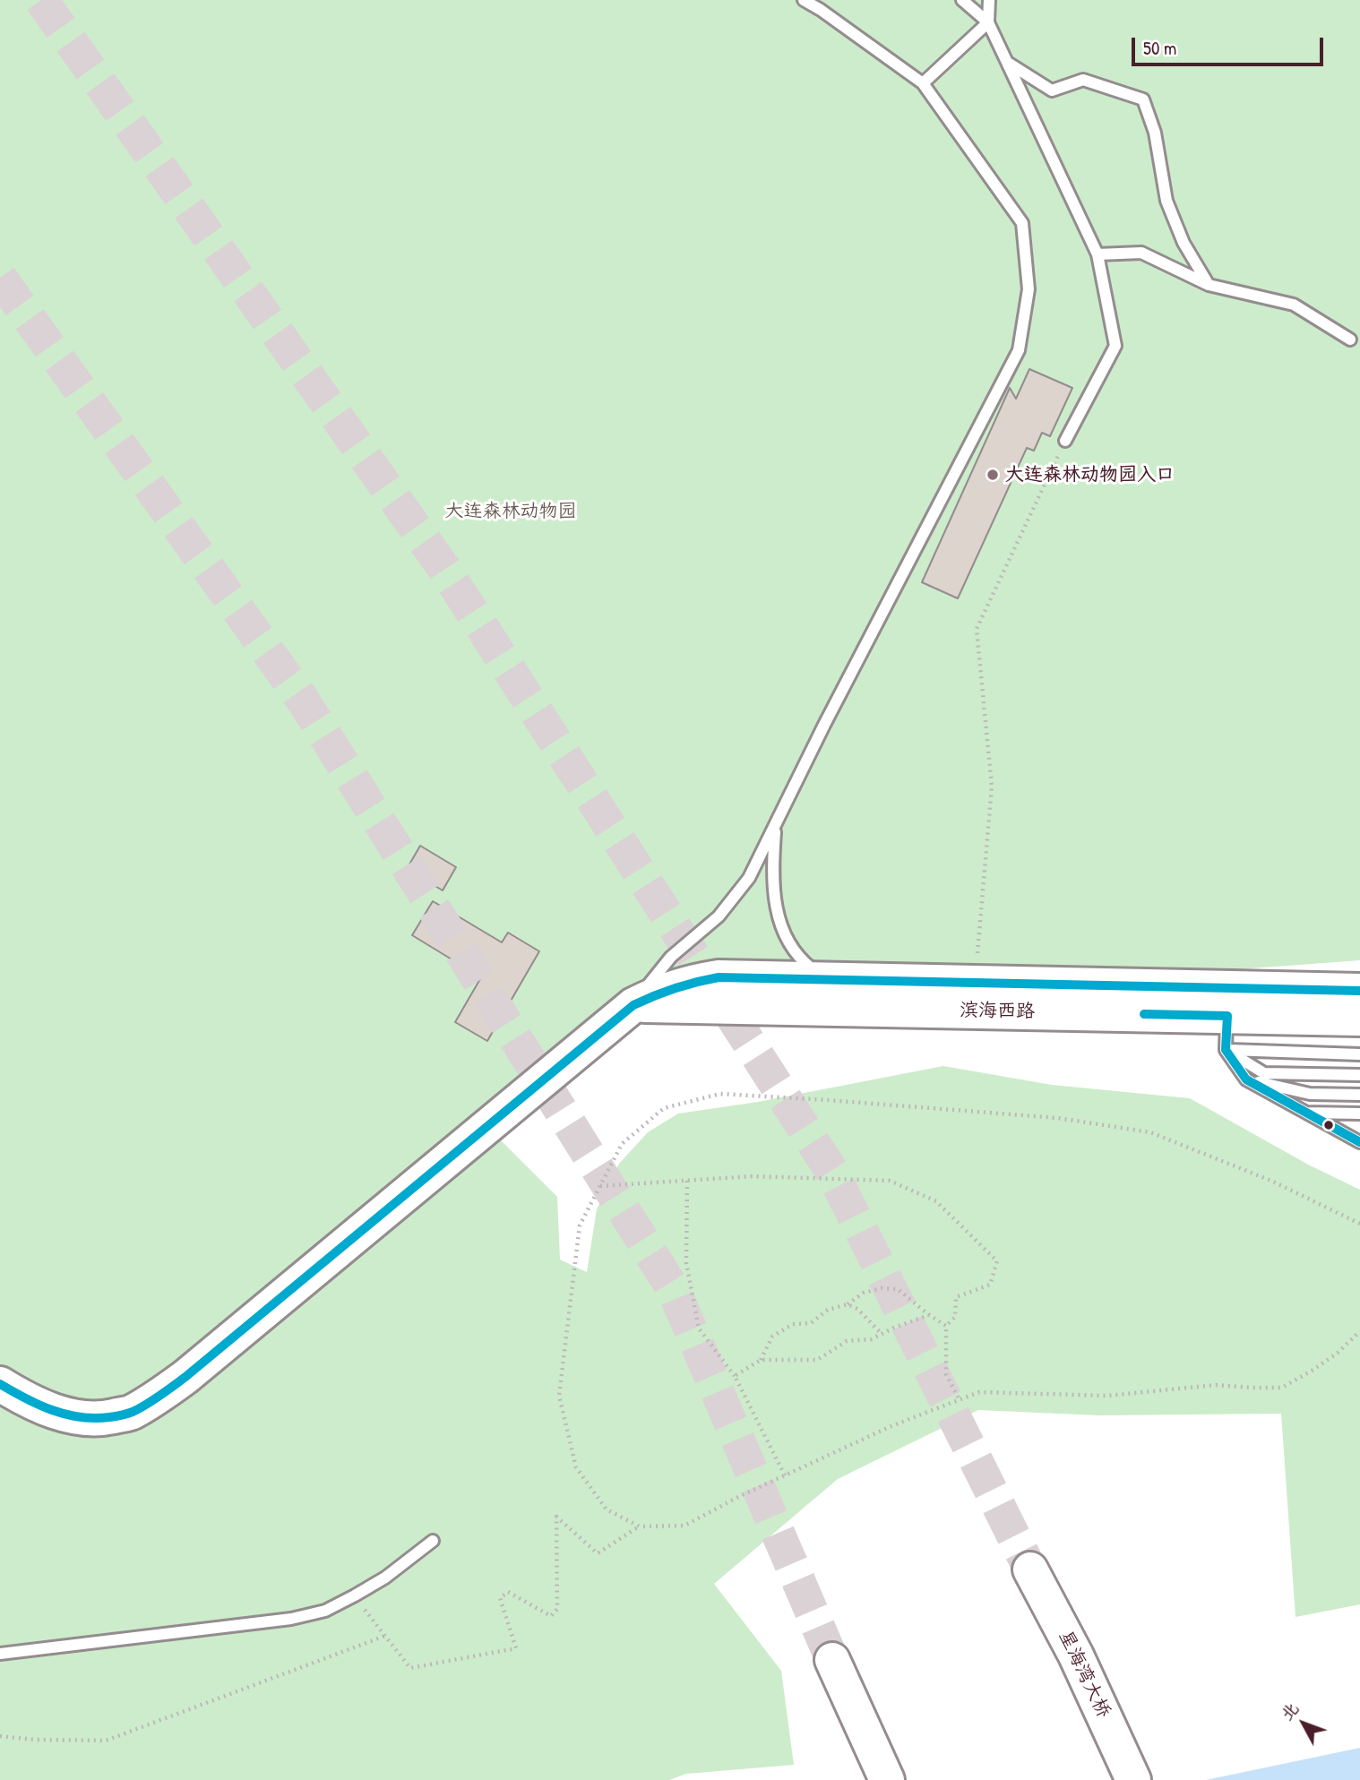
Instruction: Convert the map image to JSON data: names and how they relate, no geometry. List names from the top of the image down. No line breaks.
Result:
{"streets":{"highway":["滨海西路","星海湾大桥"]},"parks":["大连森林动物园"],"places":["大连森林动物园入口"],"scale_bar":"50 m","north":"top left"}
